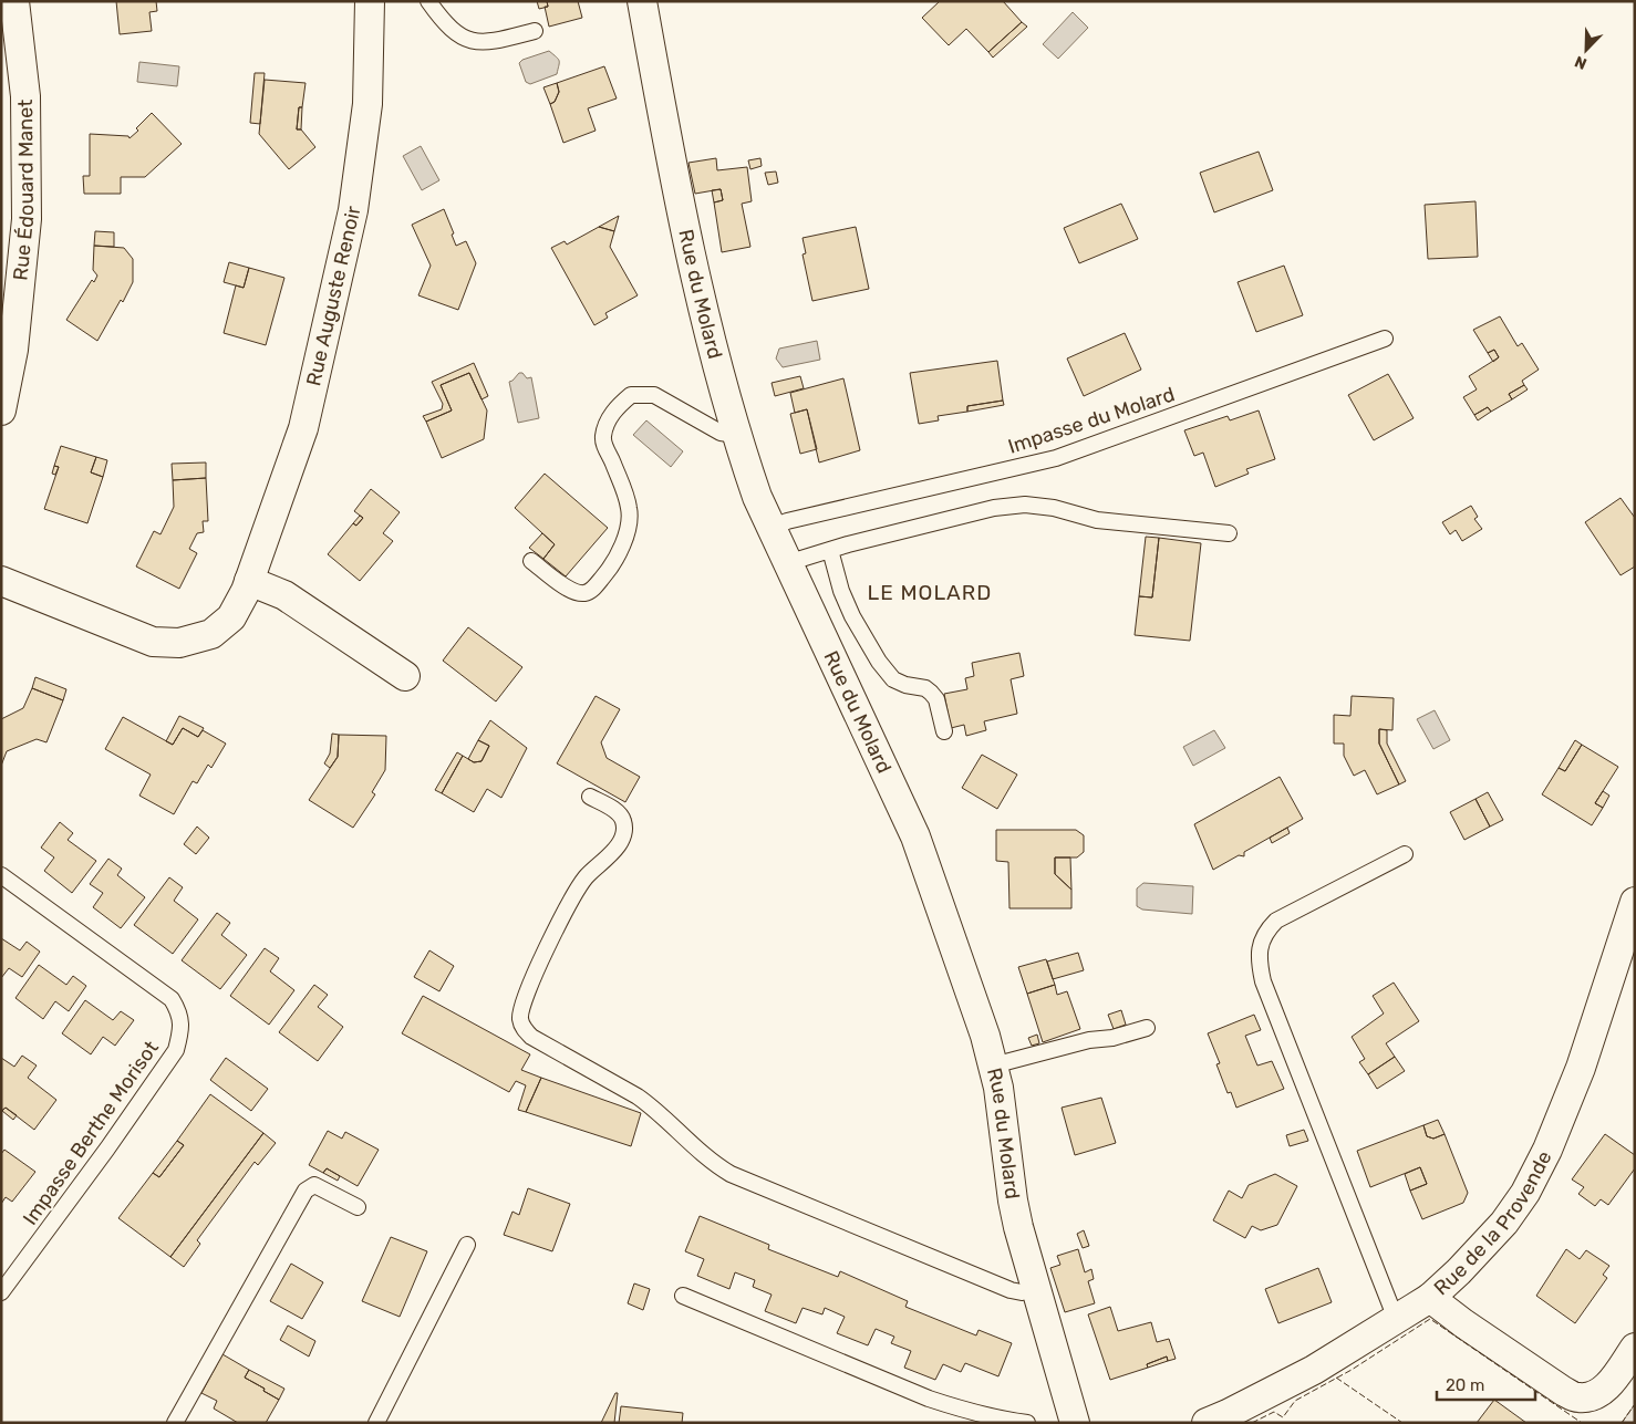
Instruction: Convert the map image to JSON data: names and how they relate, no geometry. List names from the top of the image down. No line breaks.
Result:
{"streets":{"street":["Rue Édouard Manet","Rue du Molard","Rue Auguste Renoir","Rue de la Provende"],"lane":["Impasse du Molard","Impasse Berthe Morisot"]},"crossings":[["Rue du Molard","Impasse du Molard"]],"districts":["LE MOLARD"],"scale_bar":"20 m","north":"bottom left"}
